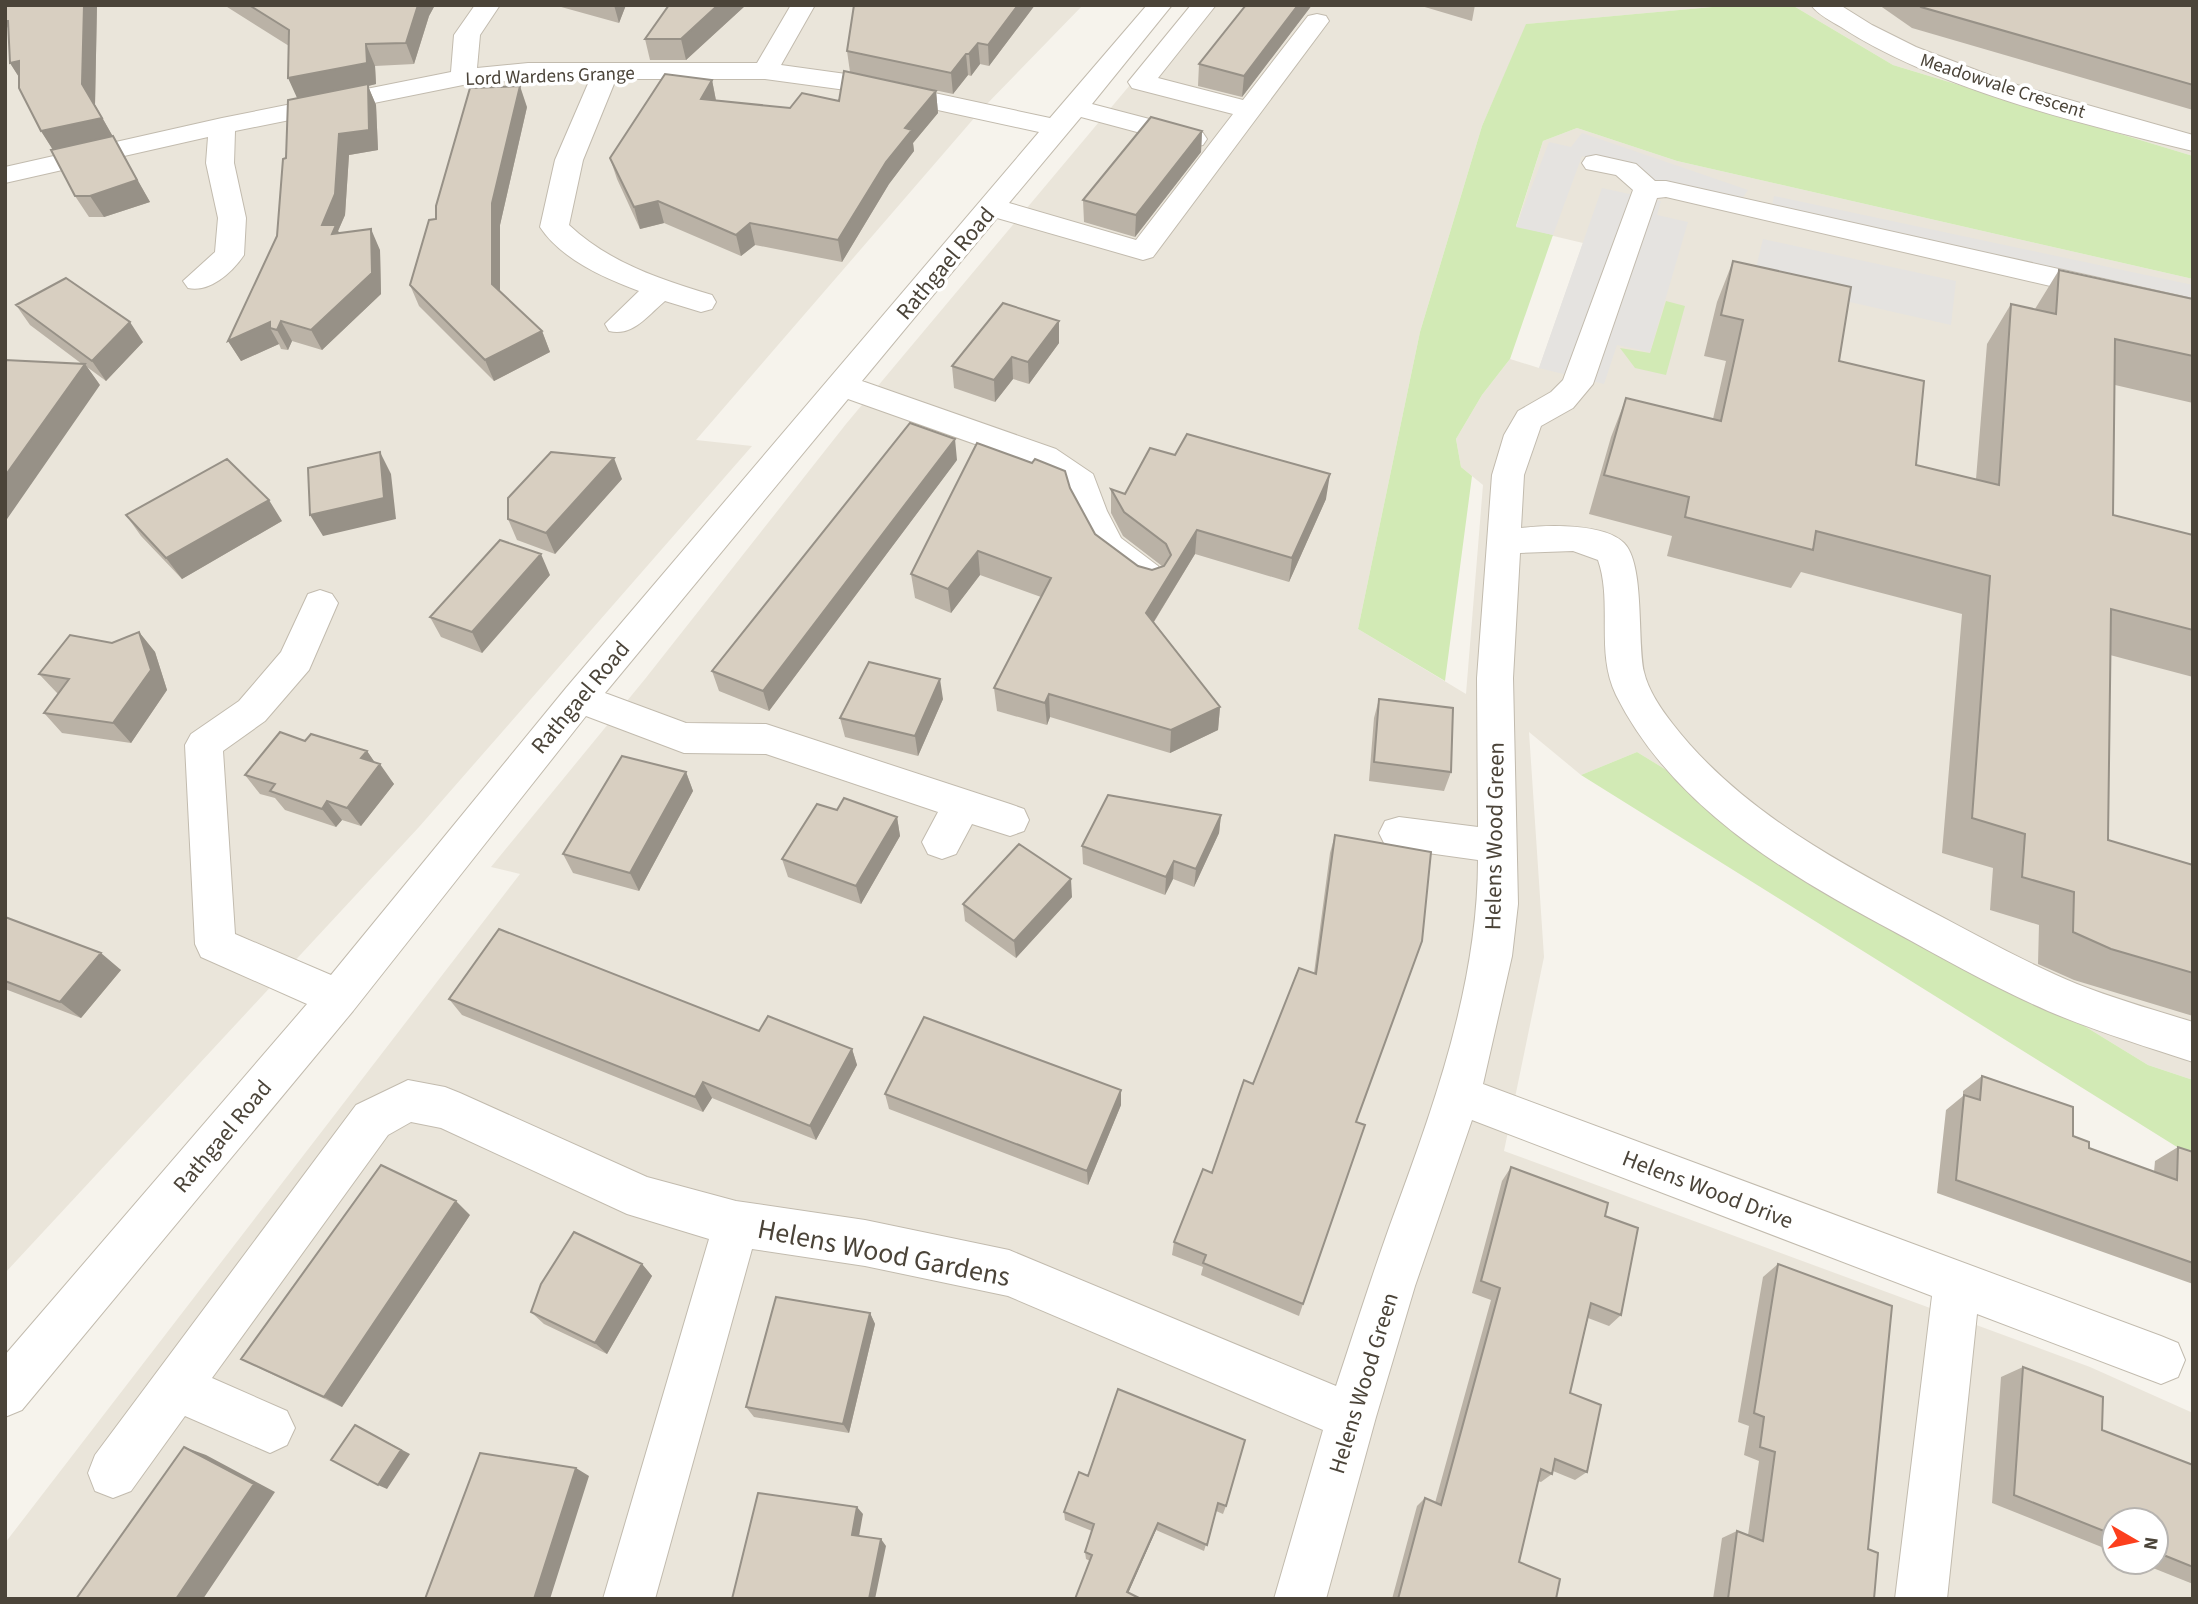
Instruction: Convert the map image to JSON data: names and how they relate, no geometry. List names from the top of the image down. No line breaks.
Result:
{"streets":{"street":["Lord Wardens Grange","Meadowvale Crescent","Rathgael Road","Helens Wood Green","Helens Wood Drive","Helens Wood Gardens"]},"crossings":[["Lord Wardens Grange","Rathgael Road"],["Helens Wood Green","Helens Wood Drive"],["Helens Wood Green","Helens Wood Gardens"]],"north":"right"}
